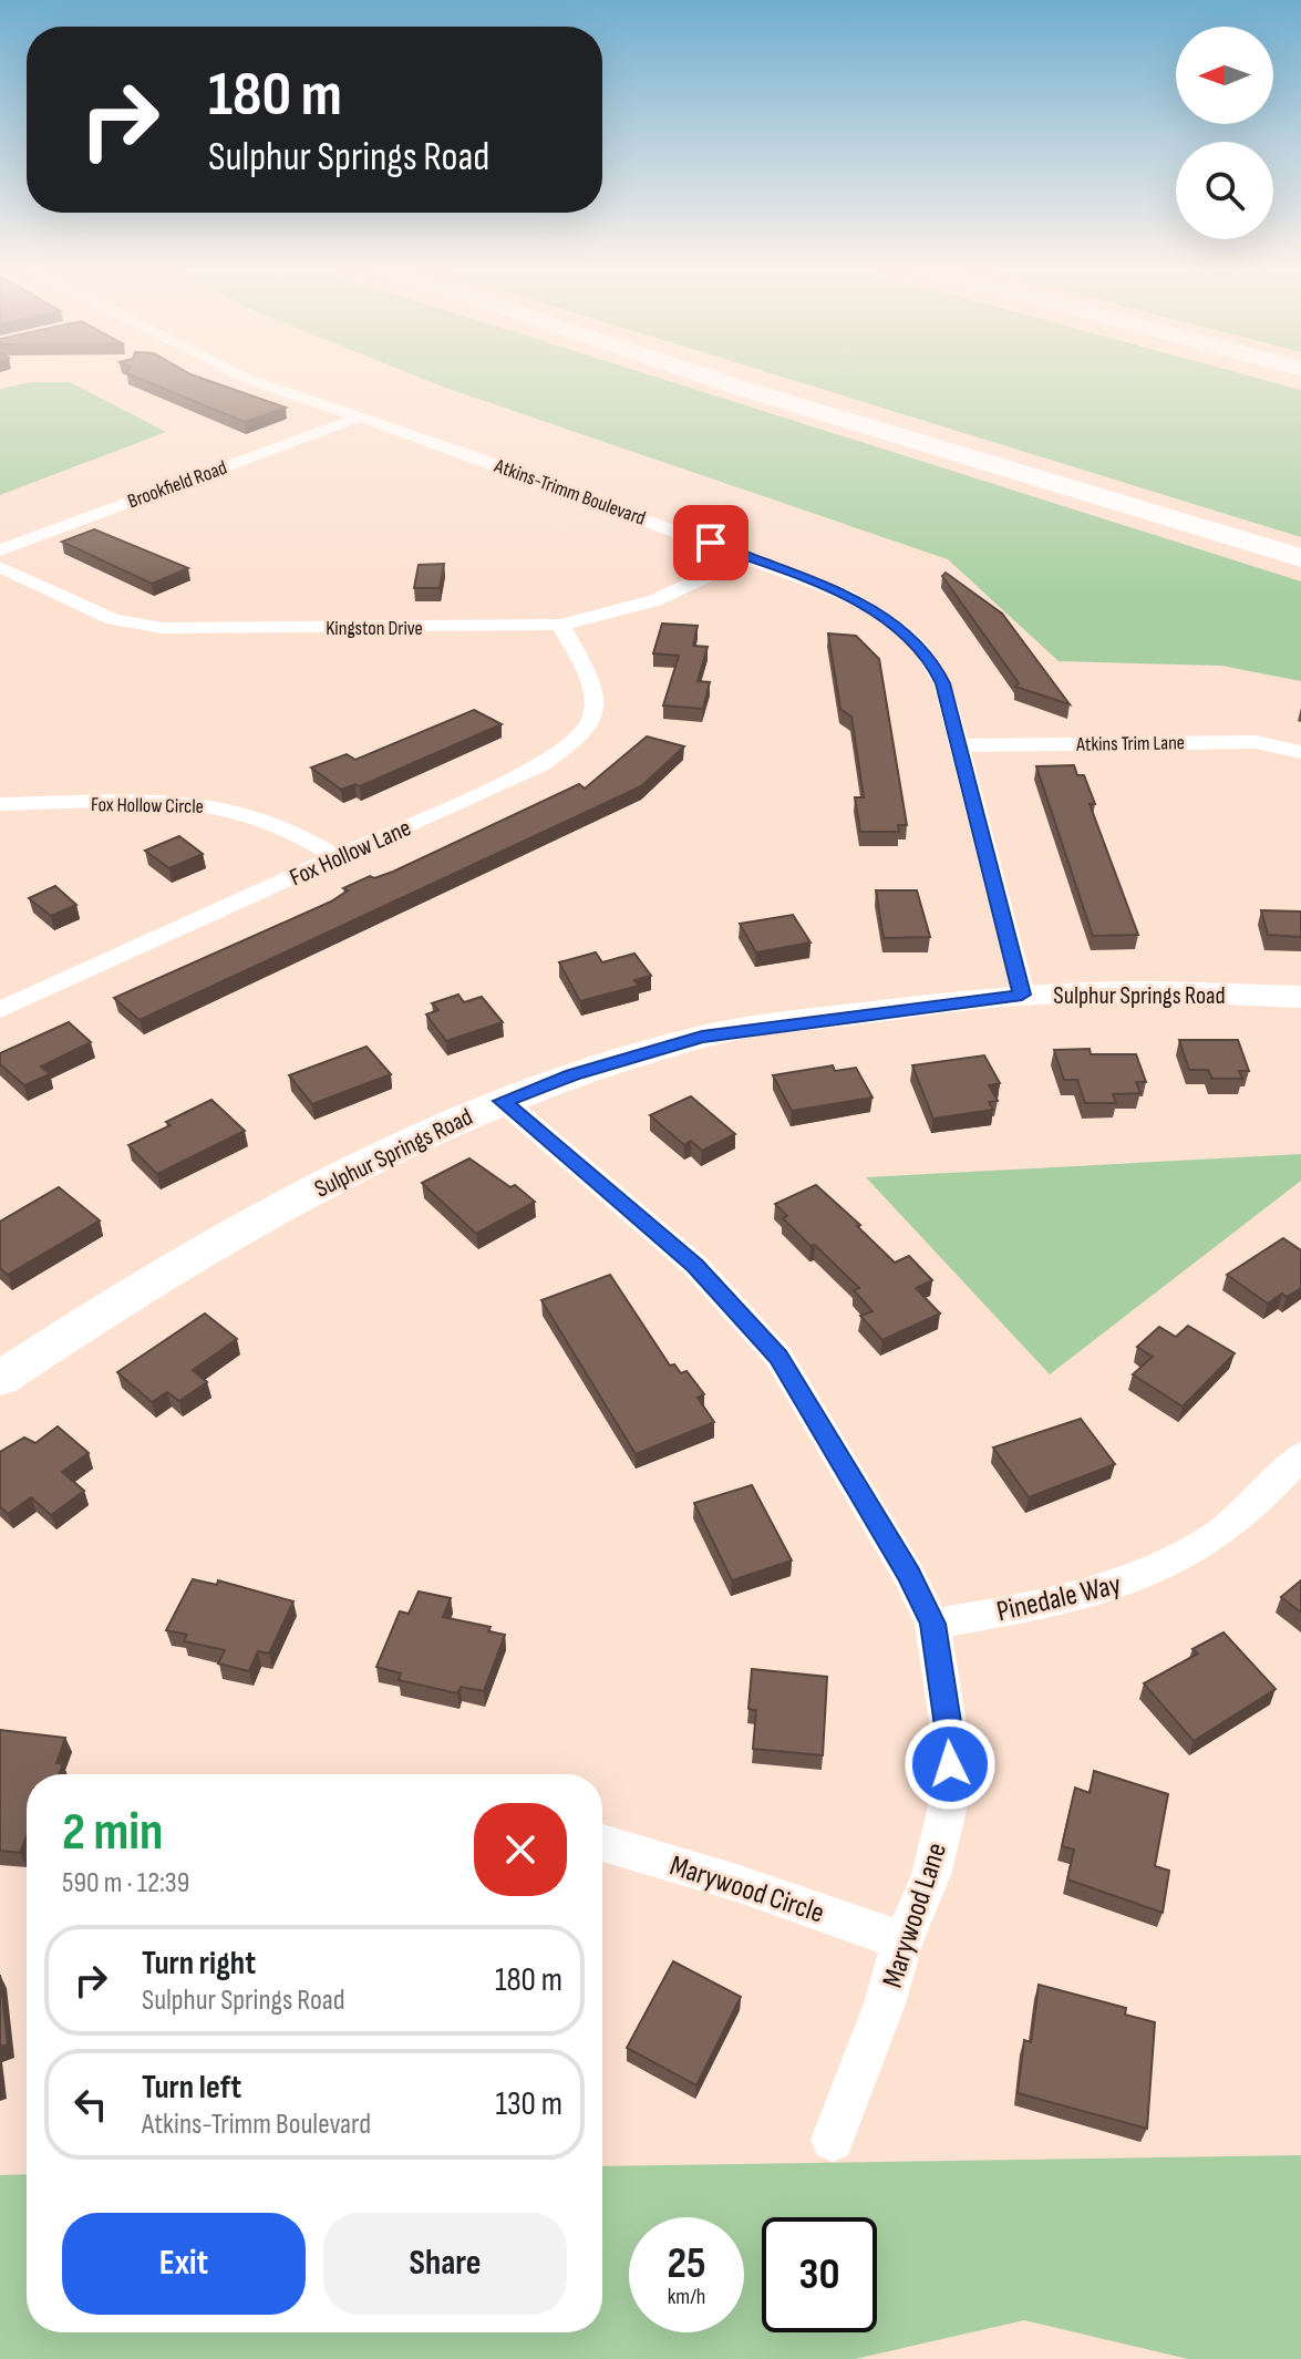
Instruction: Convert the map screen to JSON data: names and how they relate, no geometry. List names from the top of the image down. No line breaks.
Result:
{"streets":{"street":["Brookfield Road","Atkins-Trimm Boulevard","Kingston Drive","Atkins Trim Lane","Fox Hollow Circle","Fox Hollow Lane","Sulphur Springs Road","Pinedale Way","Marywood Circle","Marywood Lane"]},"crossings":[["Brookfield Road","Atkins-Trimm Boulevard"],["Atkins-Trimm Boulevard","Kingston Drive"],["Atkins-Trimm Boulevard","Atkins Trim Lane"],["Atkins-Trimm Boulevard","Sulphur Springs Road"],["Kingston Drive","Fox Hollow Lane"],["Fox Hollow Circle","Fox Hollow Lane"],["Sulphur Springs Road","Marywood Lane"],["Pinedale Way","Marywood Lane"],["Marywood Circle","Marywood Lane"]],"north":"left","page":{"turn":["180 m","Sulphur Springs Road"],"heading":["2 min","590 m · 12:39"],"list":[{"name":"Turn right","note":"Sulphur Springs Road","value":"180 m"},{"name":"Turn left","note":"Atkins-Trimm Boulevard","value":"130 m"}],"buttons":["Exit","Share"],"speed":"25 km/h","limit":"30"}}
